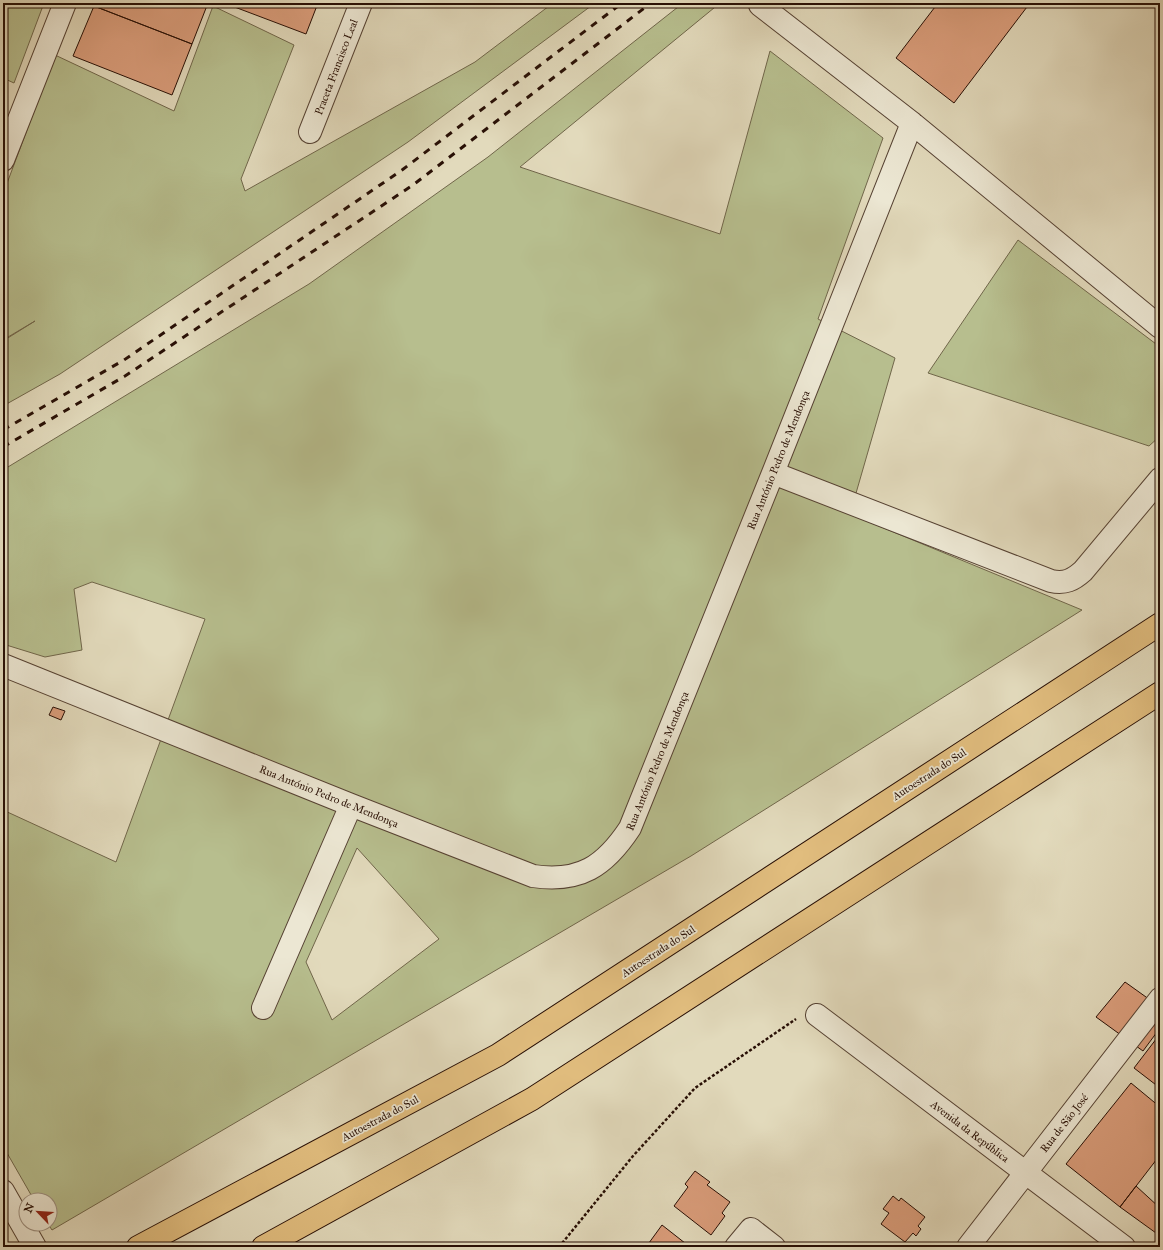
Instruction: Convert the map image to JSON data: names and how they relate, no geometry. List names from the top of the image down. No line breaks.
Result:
{"streets":{"highway":["Autoestrada do Sul"],"street":["Praceta Francisco Leal","Rua António Pedro de Mendonça","Rua de São José","Avenida da República"]},"crossings":[["Rua de São José","Avenida da República"]],"north":"top left"}
